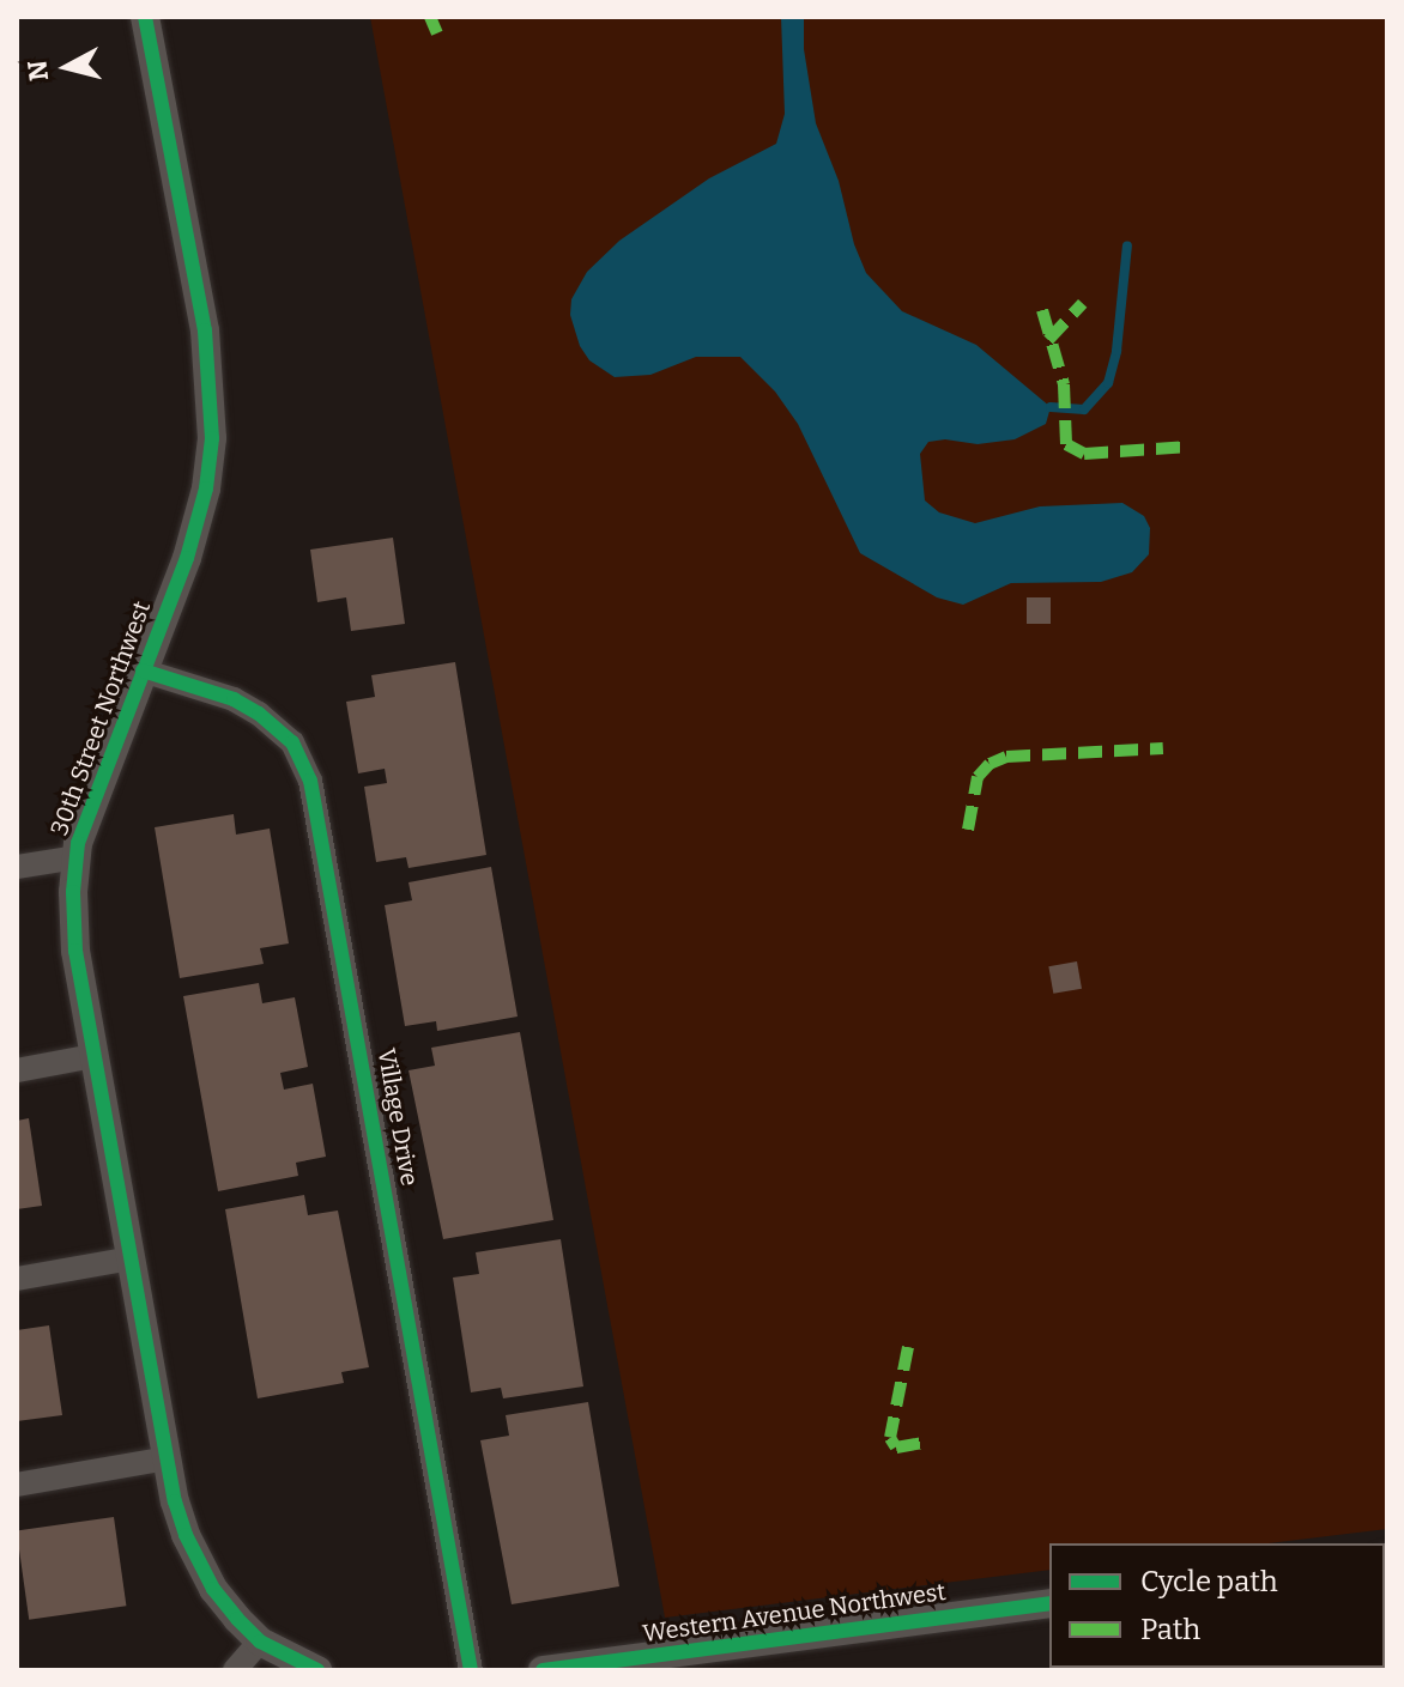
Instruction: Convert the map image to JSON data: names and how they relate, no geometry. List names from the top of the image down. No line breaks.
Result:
{"streets":{"street":["30th Street Northwest","Village Drive","Western Avenue Northwest"]},"crossings":[["30th Street Northwest","Village Drive"]],"legend":["Cycle path","Path"],"north":"left"}
